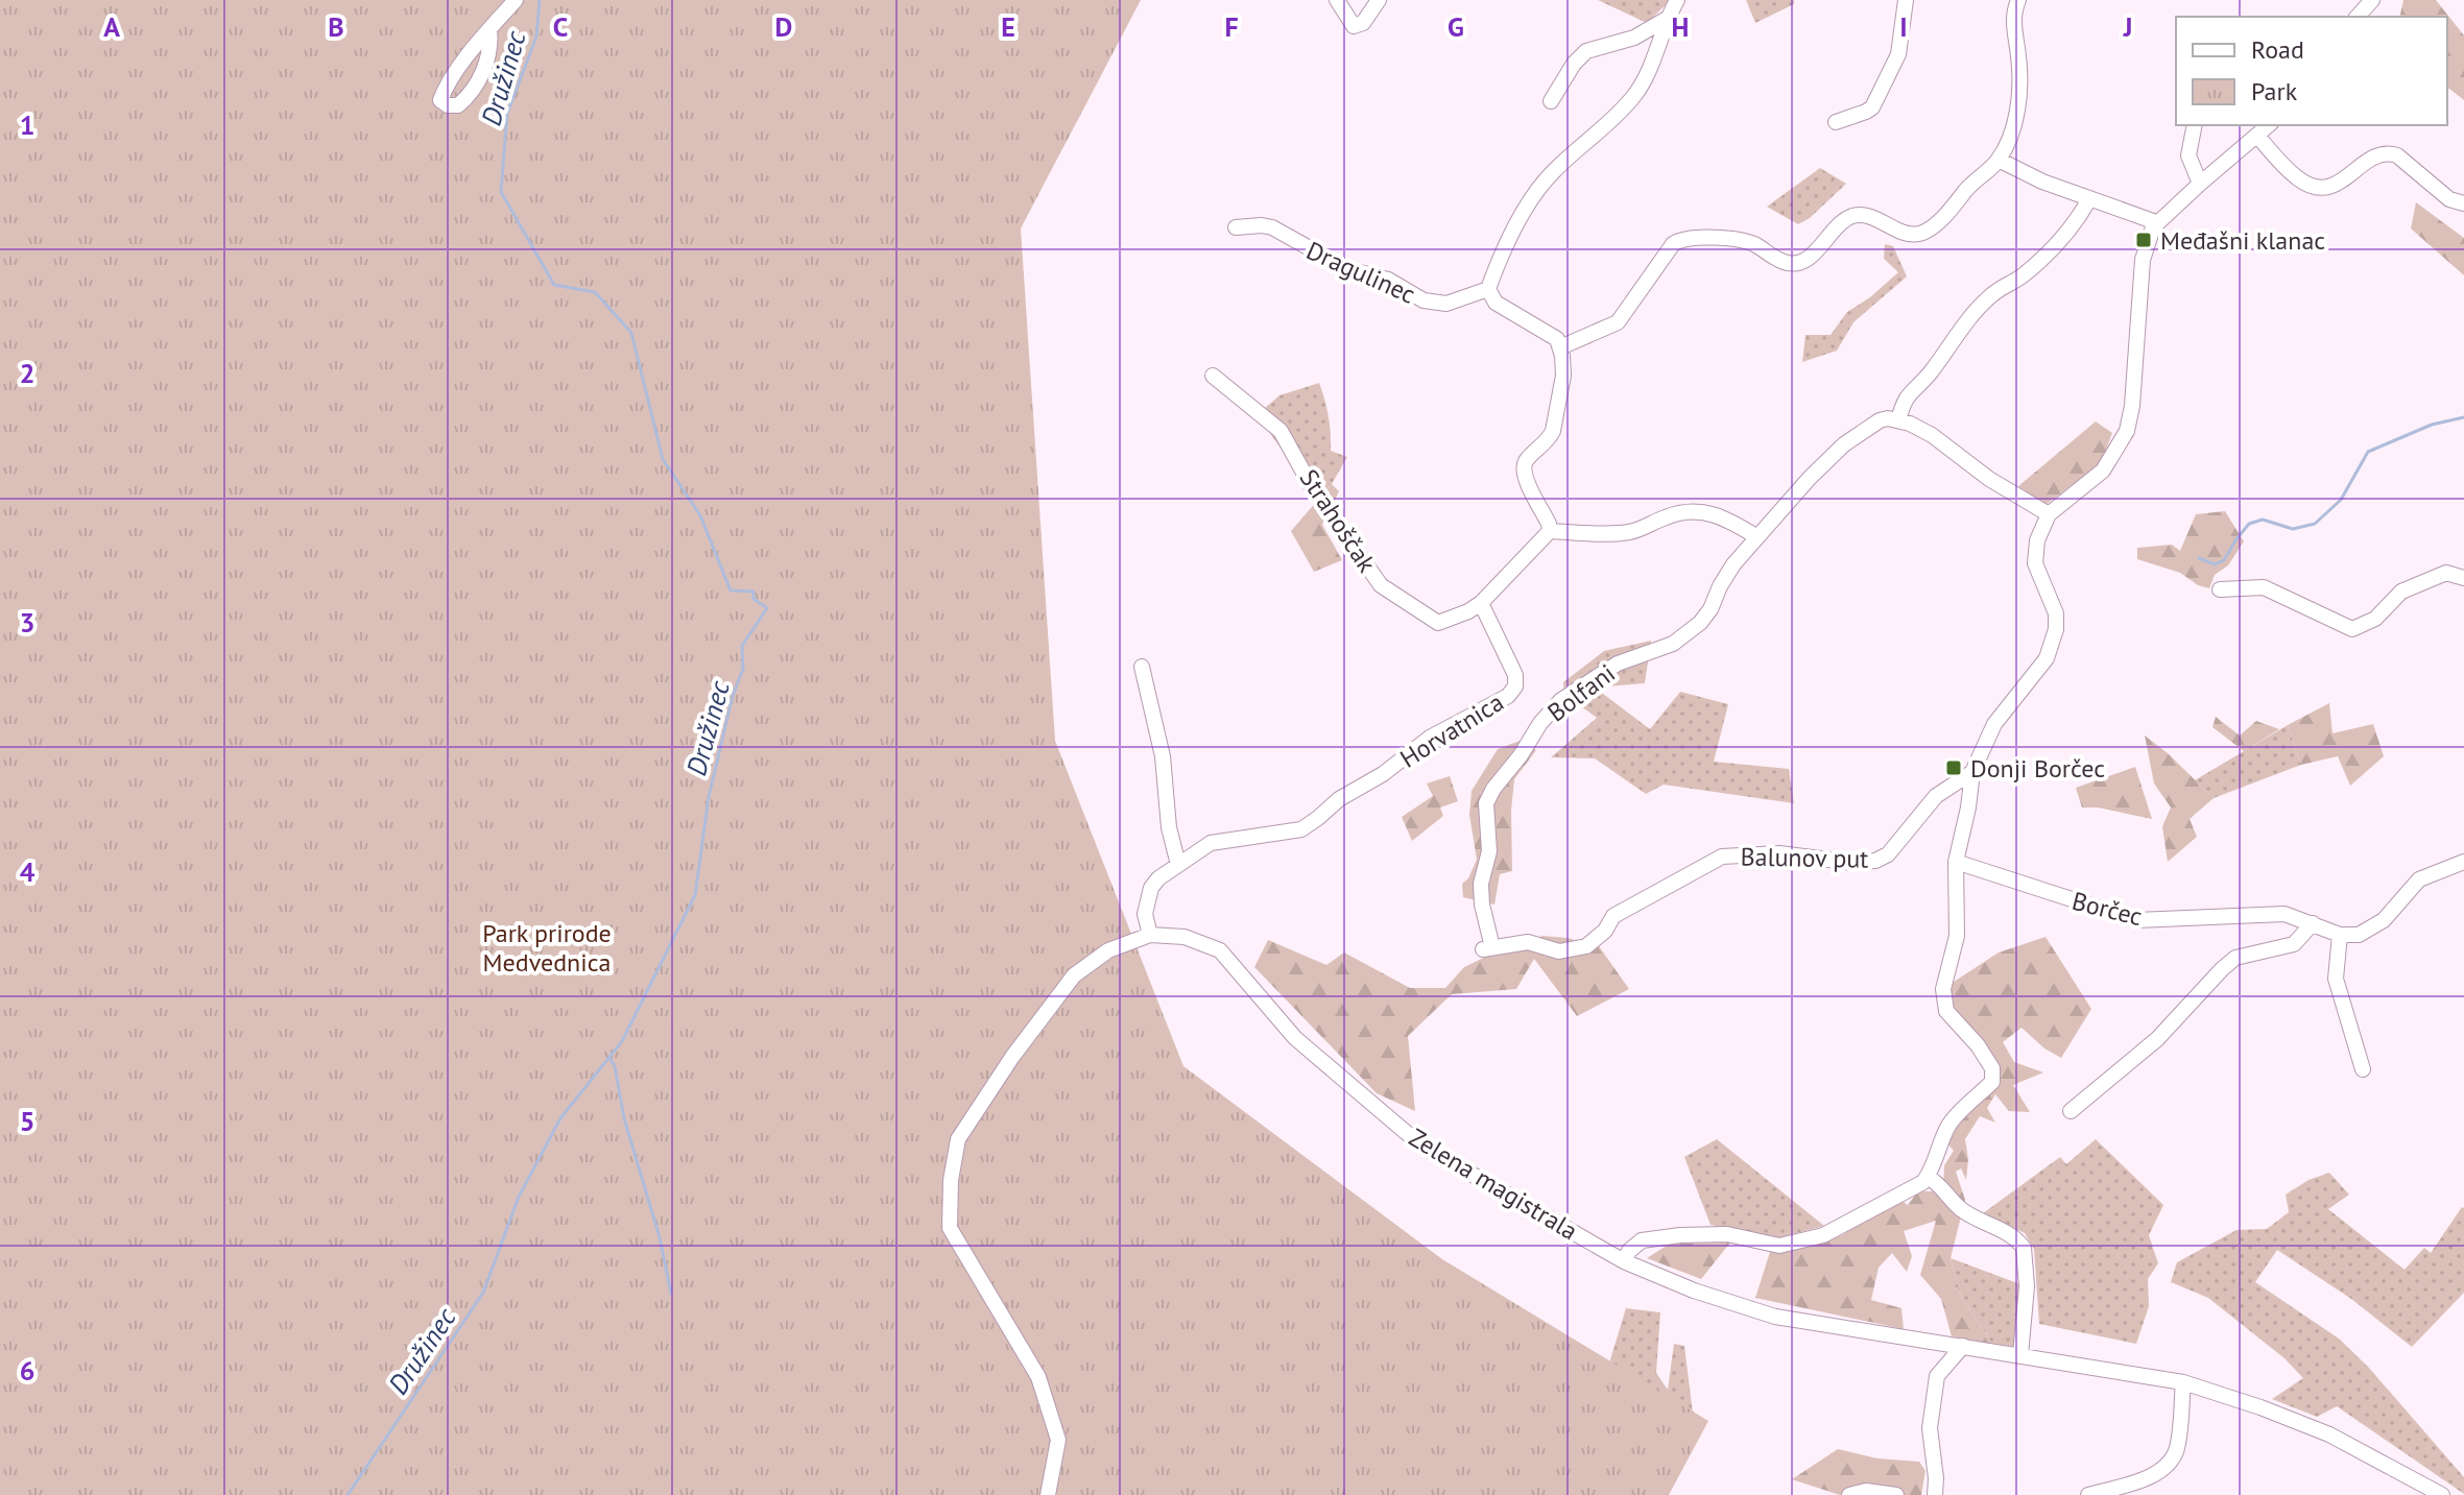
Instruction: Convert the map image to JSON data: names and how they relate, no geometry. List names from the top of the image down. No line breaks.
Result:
{"streets":{"street":["Dragulinec","Strahoščak","Bolfani","Horvatnica","Balunov put","Borčec","Zelena magistrala"]},"crossings":[["Strahoščak","Horvatnica"],["Bolfani","Balunov put"],["Horvatnica","Zelena magistrala"]],"water":["Družinec"],"parks":["Park prirode Medvednica"],"places":{"transit":["Međašni klanac","Donji Borčec"]},"legend":["Road","Park"],"grid":{"columns":["A","B","C","D","E","F","G","H","I","J"],"rows":["1","2","3","4","5","6"]}}
